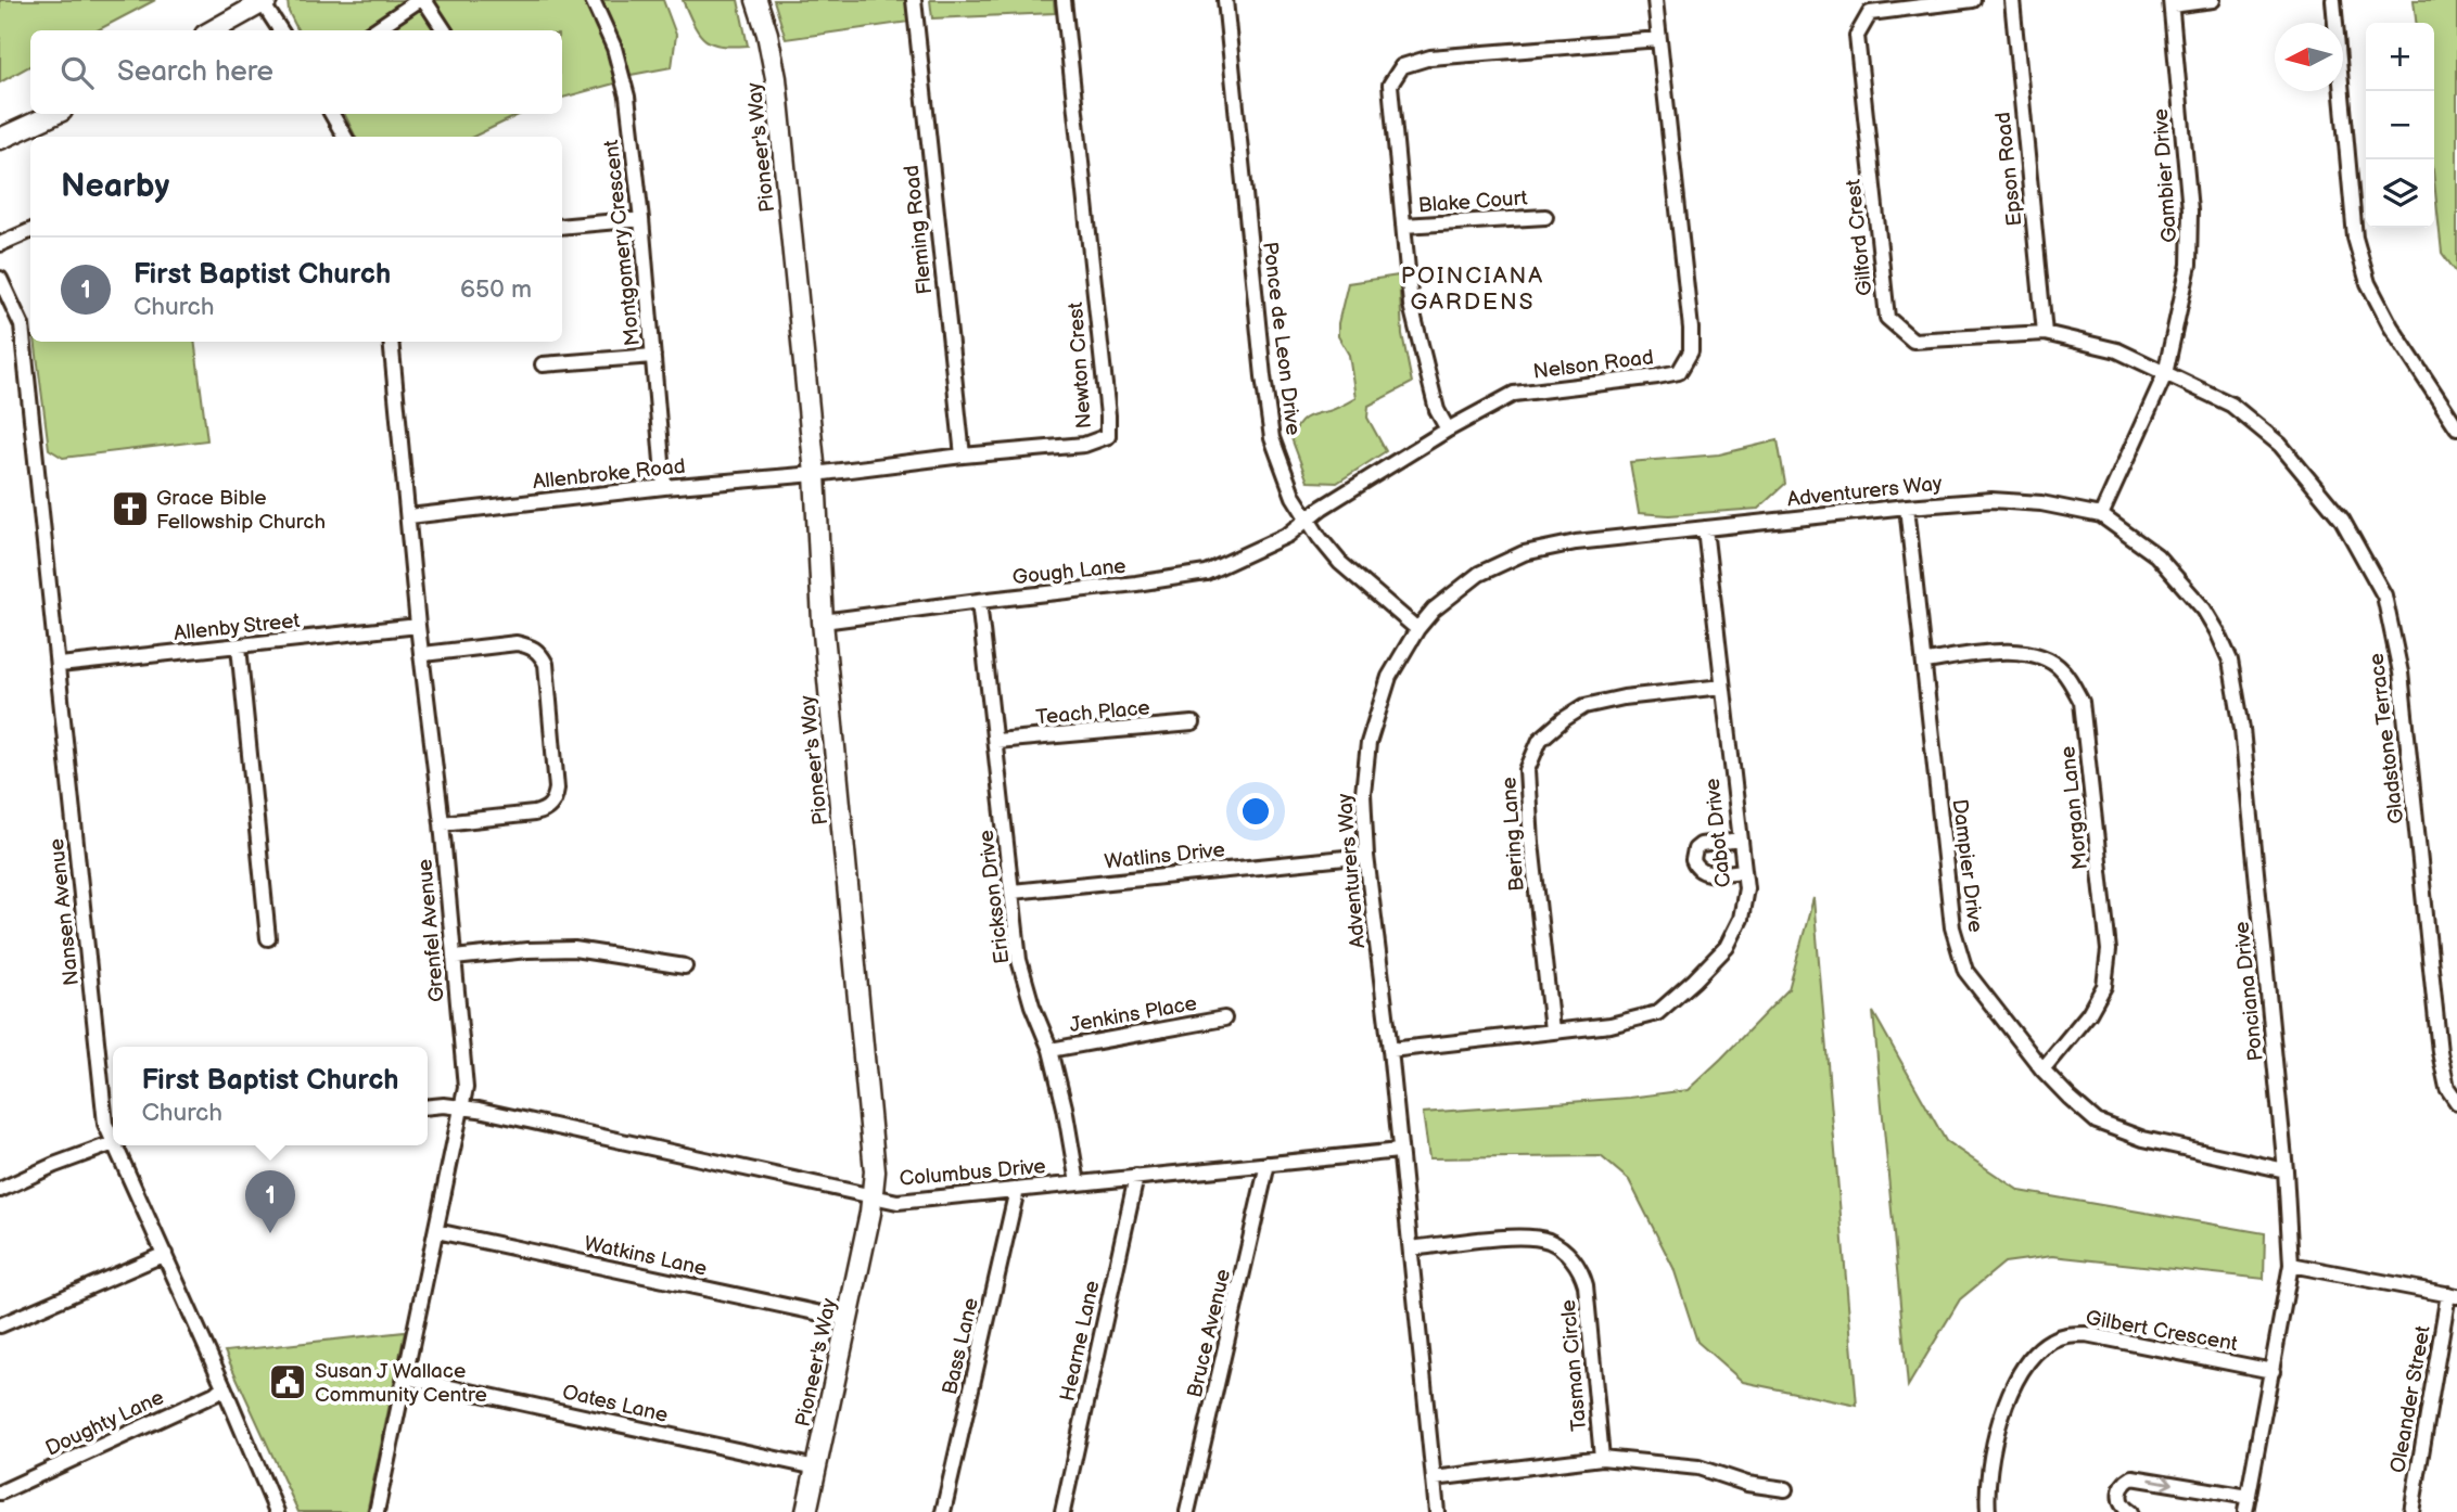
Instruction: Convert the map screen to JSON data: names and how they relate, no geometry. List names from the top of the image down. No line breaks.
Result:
{"streets":{"main road":["Pioneer's Way"],"street":["Epson Road","Gambier Drive","Blake Court","Fleming Road","Gilford Crest","Montgomery Crescent","Ponce de Leon Drive","Nelson Road","Newton Crest","Allenbroke Road","Adventurers Way","Gough Lane","Allenby Street","Teach Place","Gladstone Terrace","Morgan Lane","Cabot Drive","Bering Lane","Watlins Drive","Dampier Drive","Erickson Drive","Nansen Avenue","Grenfel Avenue","Ponciana Drive","Jenkins Place","Columbus Drive","Watkins Lane","Gilbert Crescent","Bruce Avenue","Hearne Lane","Bass Lane","Tasman Circle","Oleander Street","Oates Lane","Doughty Lane"]},"crossings":[["Pioneer's Way","Newton Crest"],["Pioneer's Way","Allenbroke Road"],["Pioneer's Way","Gough Lane"],["Pioneer's Way","Columbus Drive"],["Pioneer's Way","Watkins Lane"],["Pioneer's Way","Oates Lane"],["Epson Road","Gilford Crest"],["Gambier Drive","Gilford Crest"],["Gambier Drive","Adventurers Way"],["Gambier Drive","Gladstone Terrace"],["Gambier Drive","Ponciana Drive"],["Fleming Road","Newton Crest"],["Gilford Crest","Gladstone Terrace"],["Montgomery Crescent","Allenbroke Road"],["Ponce de Leon Drive","Nelson Road"],["Ponce de Leon Drive","Adventurers Way"],["Ponce de Leon Drive","Gough Lane"],["Nelson Road","Gough Lane"],["Newton Crest","Allenbroke Road"],["Allenbroke Road","Grenfel Avenue"],["Adventurers Way","Cabot Drive"],["Adventurers Way","Watlins Drive"],["Adventurers Way","Dampier Drive"],["Adventurers Way","Ponciana Drive"],["Adventurers Way","Columbus Drive"],["Adventurers Way","Tasman Circle"],["Gough Lane","Erickson Drive"],["Allenby Street","Nansen Avenue"],["Allenby Street","Grenfel Avenue"],["Teach Place","Erickson Drive"],["Morgan Lane","Dampier Drive"],["Cabot Drive","Bering Lane"],["Watlins Drive","Erickson Drive"],["Dampier Drive","Ponciana Drive"],["Erickson Drive","Jenkins Place"],["Erickson Drive","Columbus Drive"],["Nansen Avenue","Doughty Lane"],["Grenfel Avenue","Columbus Drive"],["Grenfel Avenue","Watkins Lane"],["Grenfel Avenue","Oates Lane"],["Ponciana Drive","Gilbert Crescent"],["Columbus Drive","Bruce Avenue"],["Columbus Drive","Hearne Lane"],["Columbus Drive","Bass Lane"]],"districts":["POINCIANA GARDENS"],"places":{"church":["Grace Bible Fellowship Church"],"public building":["Susan J Wallace Community Centre"]},"north":"left","page":{"map_buttons":["+","−"],"search":"Search here","heading":"Nearby","list":[{"mark":"1","name":"First Baptist Church","note":"Church","value":"650 m"}],"popup":["First Baptist Church","Church"],"pins":"1"}}
